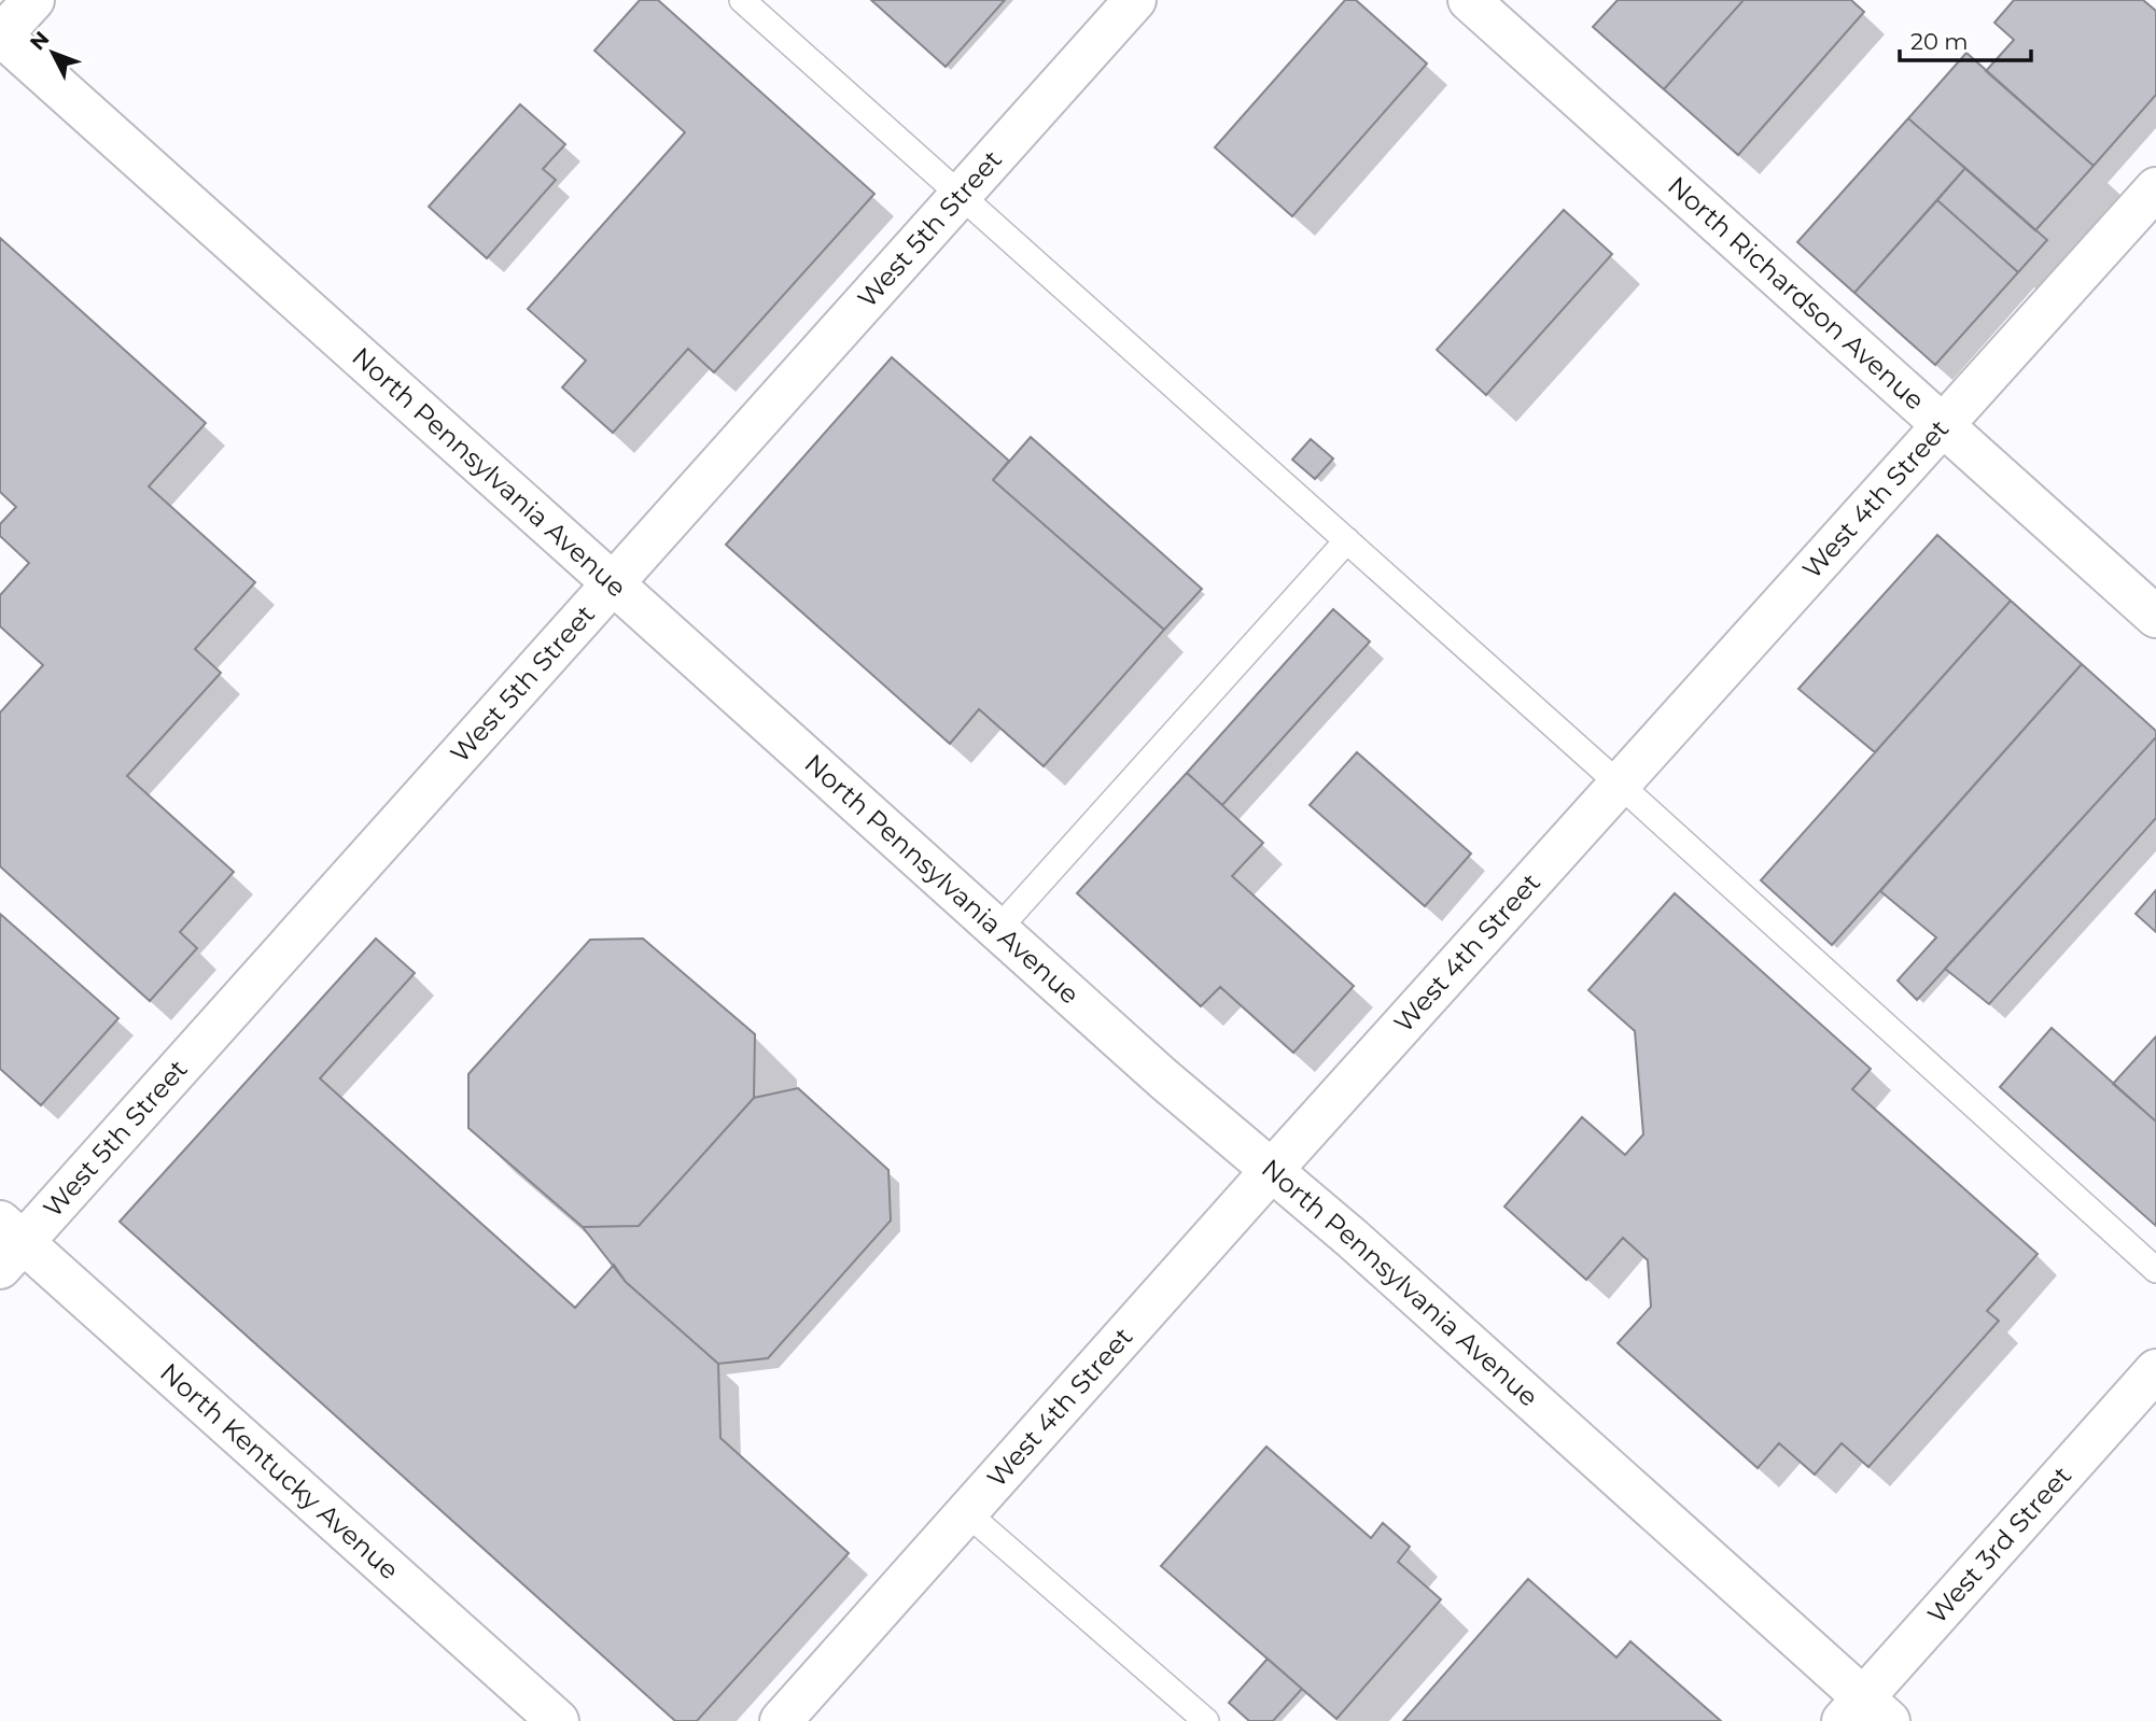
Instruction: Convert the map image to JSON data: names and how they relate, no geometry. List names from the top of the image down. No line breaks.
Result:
{"streets":{"street":["West 5th Street","North Richardson Avenue","North Pennsylvania Avenue","West 4th Street","North Kentucky Avenue","West 3rd Street"]},"crossings":[["West 5th Street","North Pennsylvania Avenue"],["West 5th Street","North Kentucky Avenue"],["North Richardson Avenue","West 4th Street"],["North Pennsylvania Avenue","West 4th Street"],["North Pennsylvania Avenue","West 3rd Street"]],"scale_bar":"20 m","north":"top left"}
